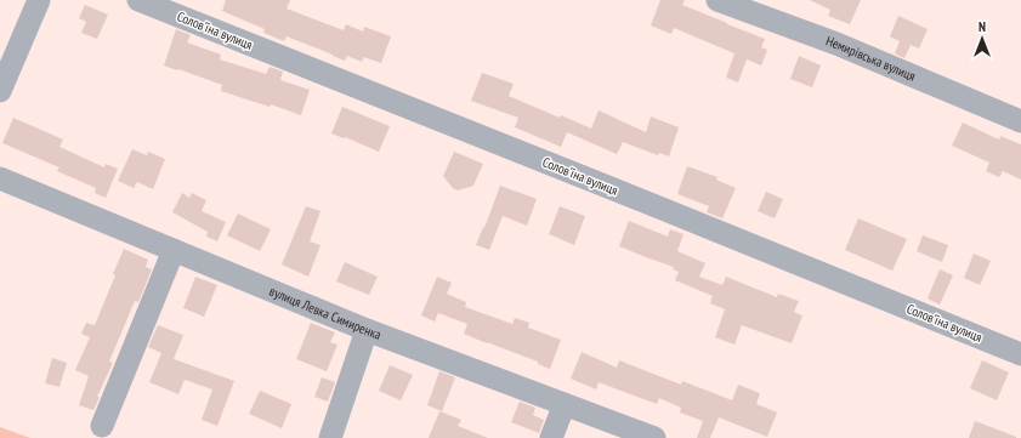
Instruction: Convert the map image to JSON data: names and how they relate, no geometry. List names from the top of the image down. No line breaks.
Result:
{"streets":{"street":["Соловʼїна вулиця","Немирівська вулиця","вулиця Левка Симиренка"]},"north":"top"}
